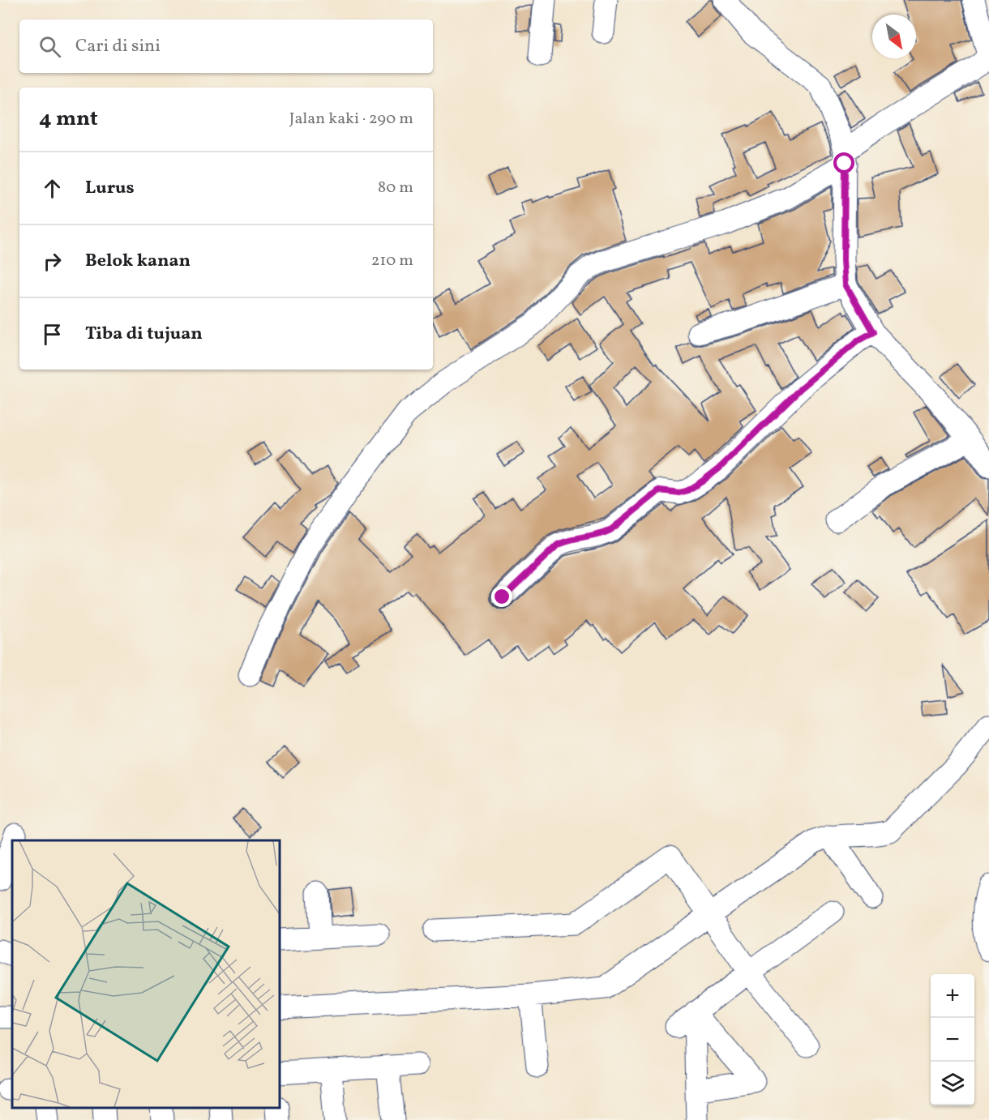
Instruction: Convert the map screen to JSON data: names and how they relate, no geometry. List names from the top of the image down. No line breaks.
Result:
{"north":"bottom right","page":{"search":"Cari di sini","heading":["4 mnt","Jalan kaki · 290 m"],"list":[["Lurus","80 m"],["Belok kanan","210 m"],"Tiba di tujuan"],"map_buttons":["+","−"]}}
